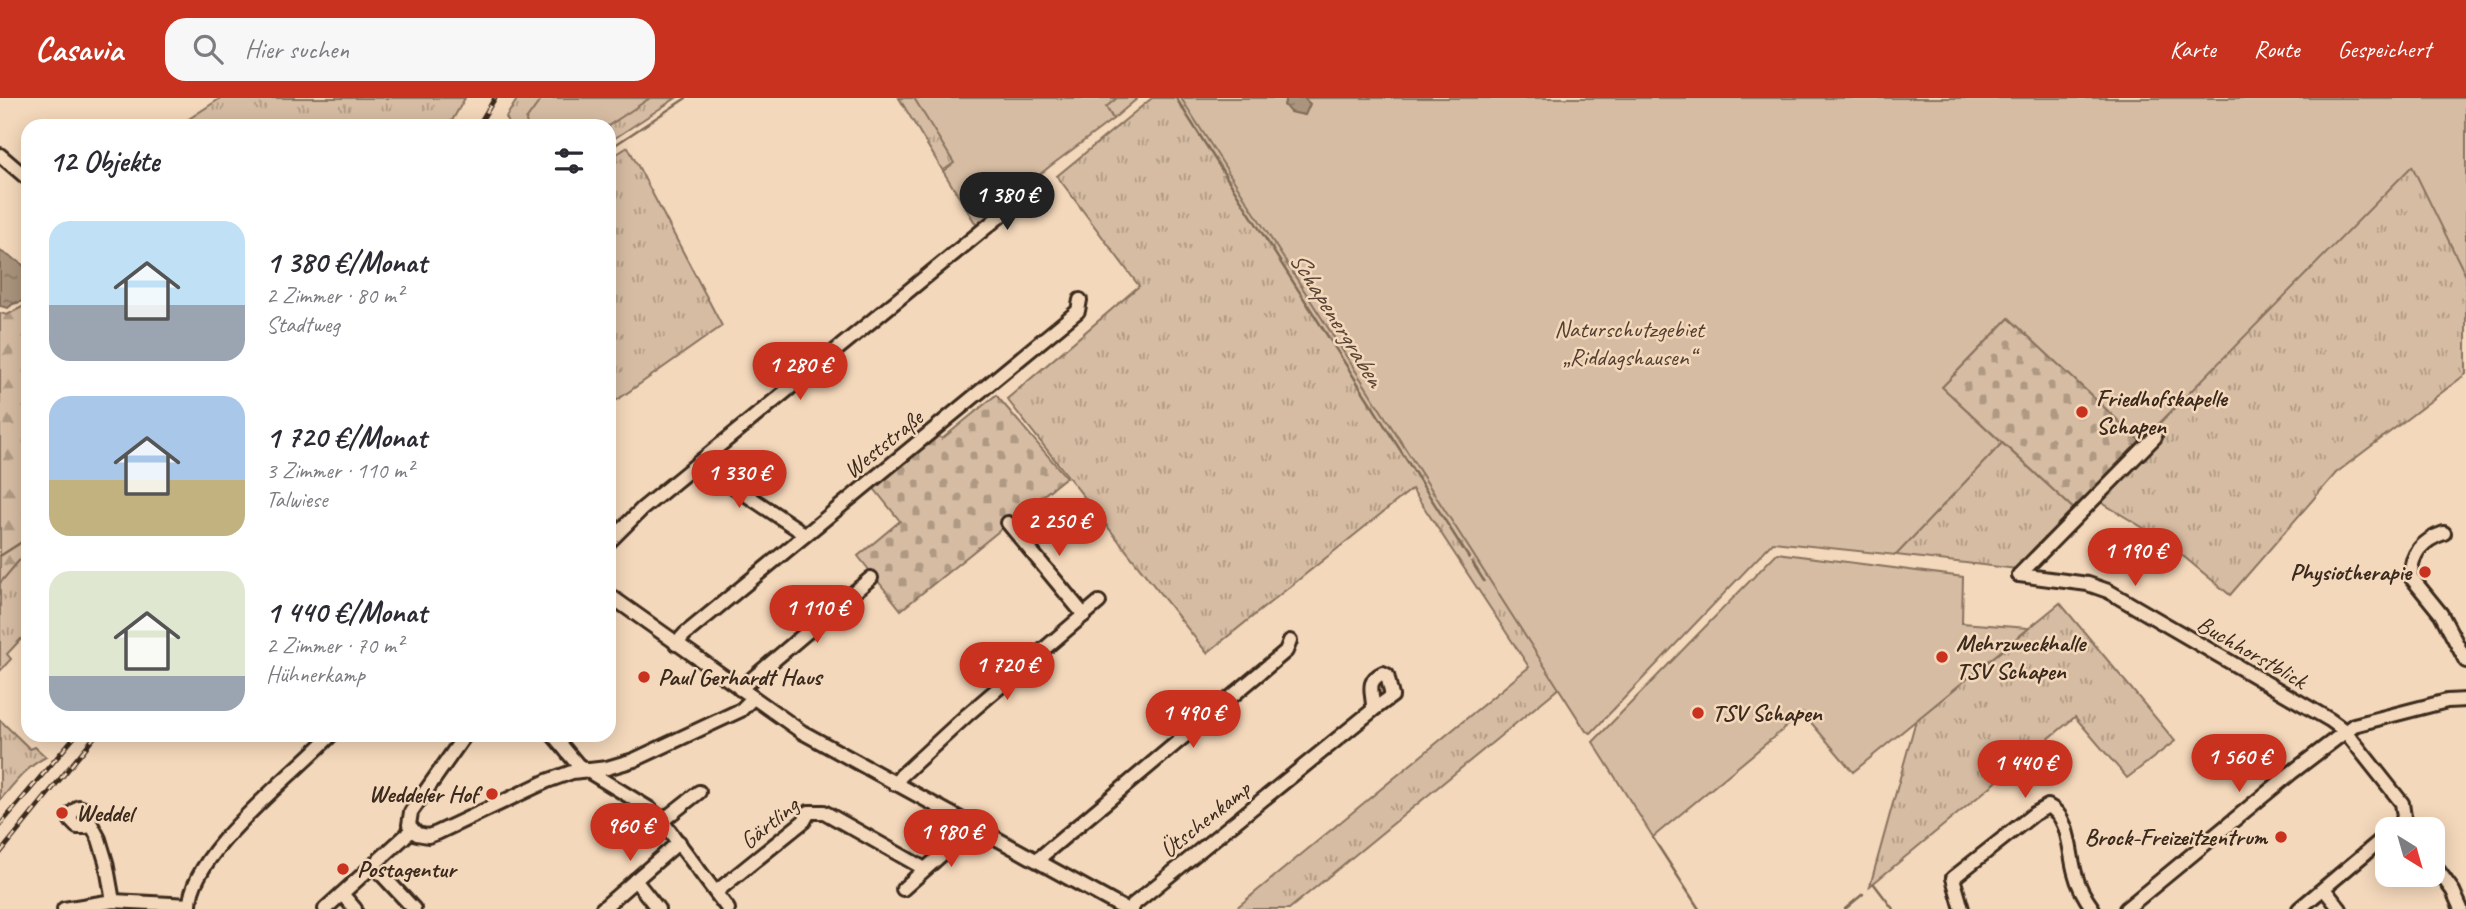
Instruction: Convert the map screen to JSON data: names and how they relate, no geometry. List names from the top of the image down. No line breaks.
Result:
{"streets":{"street":["Weststraße","Buchhorstblick","Ütschenkamp","Gärtling"]},"water":["Schapenergraben"],"parks":["Naturschutzgebiet „Riddagshausen“"],"places":["Friedhofskapelle Schapen","Physiotherapie","Mehrzweckhalle TSV Schapen","Paul Gerhardt Haus","TSV Schapen","Weddeler Hof","Weddel","Brock-Freizeitzentrum","Postagentur"],"north":"bottom right","page":{"header":"Casavia","search":"Hier suchen","nav":["Karte","Route","Gespeichert"],"heading":"12 Objekte","price":["1 380 €","1 280 €","1 330 €","2 250 €","1 190 €","1 110 €","1 720 €","1 490 €","1 560 €","1 440 €","960 €","1 980 €"],"list":[{"name":"1 380 €/Monat","note":"2 Zimmer · 80 m² · Stadtweg"},{"name":"1 720 €/Monat","note":"3 Zimmer · 110 m² · Talwiese"},{"name":"1 440 €/Monat","note":"2 Zimmer · 70 m² · Hühnerkamp"}]}}
